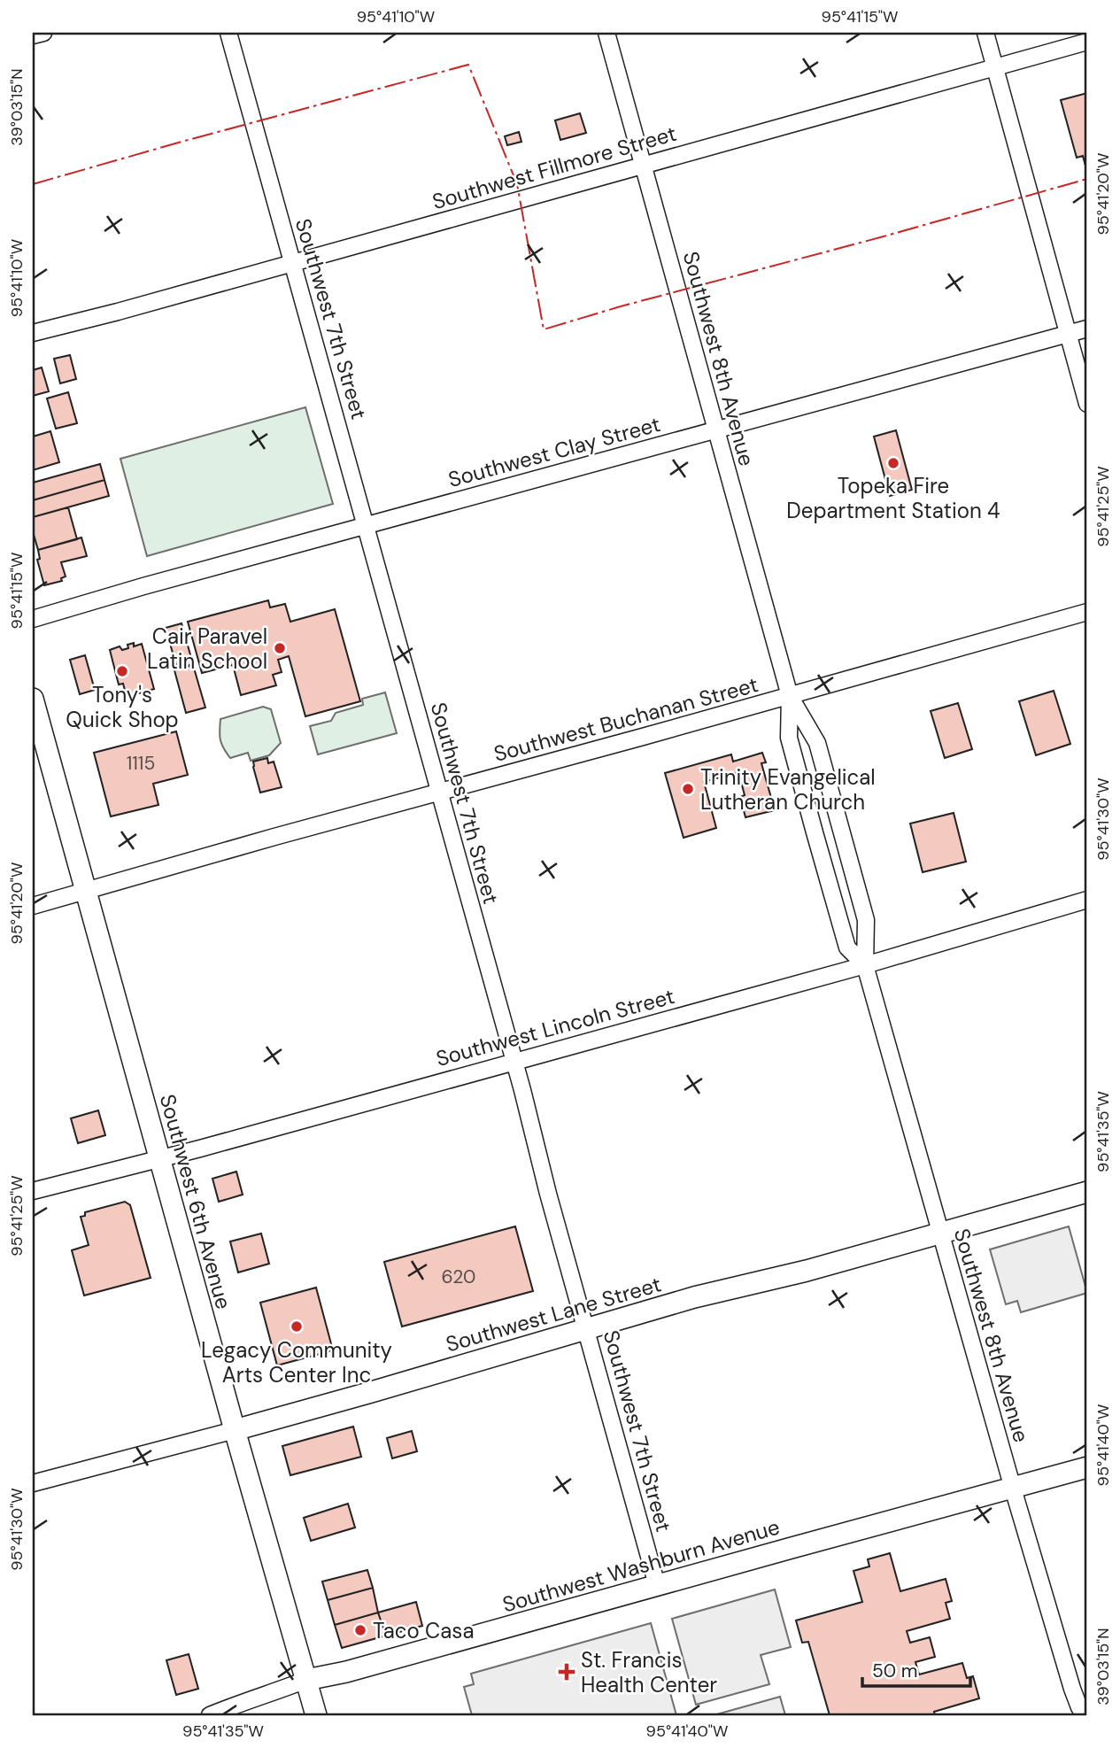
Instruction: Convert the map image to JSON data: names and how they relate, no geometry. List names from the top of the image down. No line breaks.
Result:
{"streets":{"main road":["Southwest 6th Avenue","Southwest Lane Street","Southwest Washburn Avenue"],"street":["Southwest Fillmore Street","Southwest 7th Street","Southwest 8th Avenue","Southwest Clay Street","Southwest Buchanan Street","Southwest Lincoln Street"]},"crossings":[["Southwest Fillmore Street","Southwest 7th Street"],["Southwest Fillmore Street","Southwest 8th Avenue"],["Southwest 7th Street","Southwest Clay Street"],["Southwest 7th Street","Southwest Buchanan Street"],["Southwest 7th Street","Southwest Lincoln Street"],["Southwest 7th Street","Southwest Lane Street"],["Southwest 7th Street","Southwest Washburn Avenue"],["Southwest 8th Avenue","Southwest Clay Street"],["Southwest 8th Avenue","Southwest Buchanan Street"],["Southwest 8th Avenue","Southwest Lincoln Street"],["Southwest 8th Avenue","Southwest Lane Street"],["Southwest 8th Avenue","Southwest Washburn Avenue"],["Southwest Buchanan Street","Southwest 6th Avenue"],["Southwest Lincoln Street","Southwest 6th Avenue"],["Southwest 6th Avenue","Southwest Lane Street"],["Southwest 6th Avenue","Southwest Washburn Avenue"]],"places":{"other":["Topeka Fire Department Station 4","Cair Paravel Latin School","Tony's Quick Shop","Trinity Evangelical Lutheran Church","Legacy Community Arts Center Inc","Taco Casa"],"health":["St. Francis Health Center"]},"house_numbers":["1115","620"],"scale_bar":"50 m","coordinates":["95°41'10\"W","95°41'15\"W","39°03'15\"N","95°41'20\"W","95°41'25\"W","95°41'30\"W","95°41'35\"W","95°41'40\"W"]}
